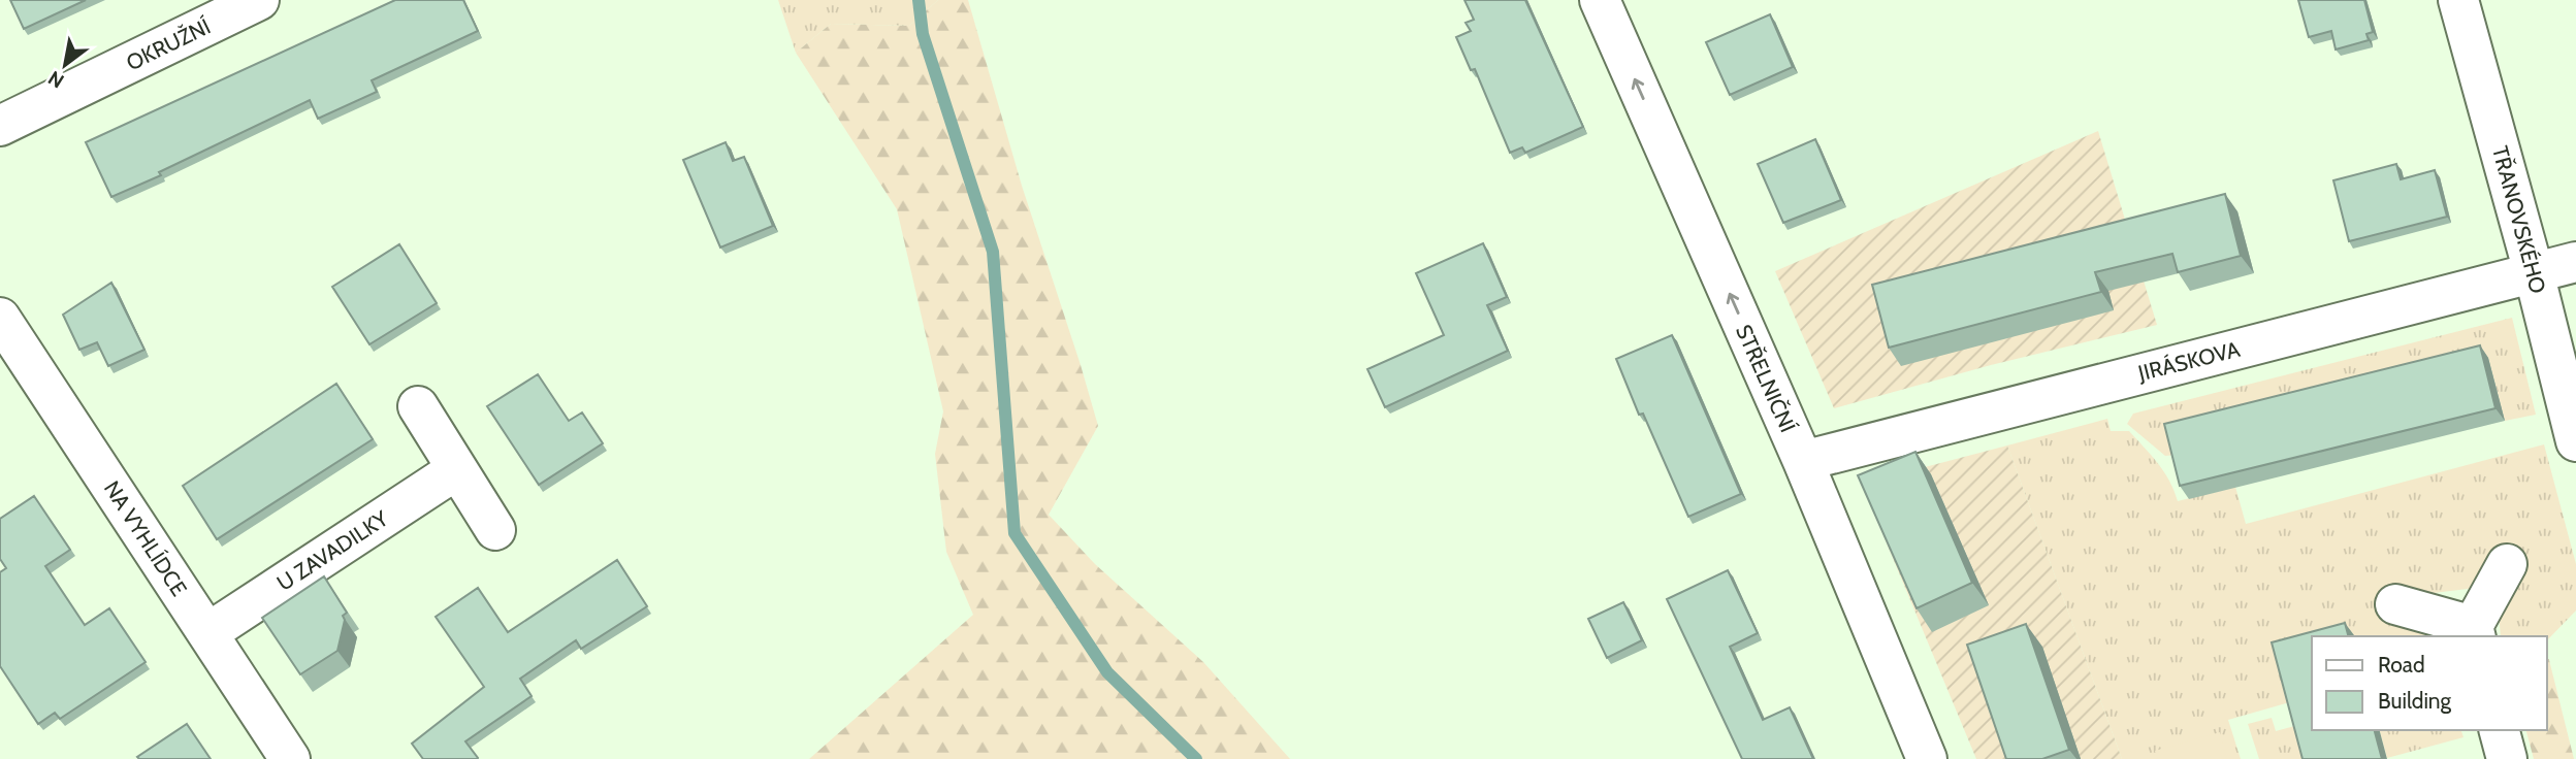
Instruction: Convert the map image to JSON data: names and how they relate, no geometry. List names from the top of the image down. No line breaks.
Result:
{"streets":{"street":["OKRUŽNÍ","TŘANOVSKÉHO","JIRÁSKOVA","STŘELNIČNÍ","NA VYHLÍDCE","U ZAVADILKY"]},"crossings":[["TŘANOVSKÉHO","JIRÁSKOVA"],["JIRÁSKOVA","STŘELNIČNÍ"],["NA VYHLÍDCE","U ZAVADILKY"]],"one_way":["STŘELNIČNÍ"],"legend":["Road","Building"],"north":"bottom left"}
